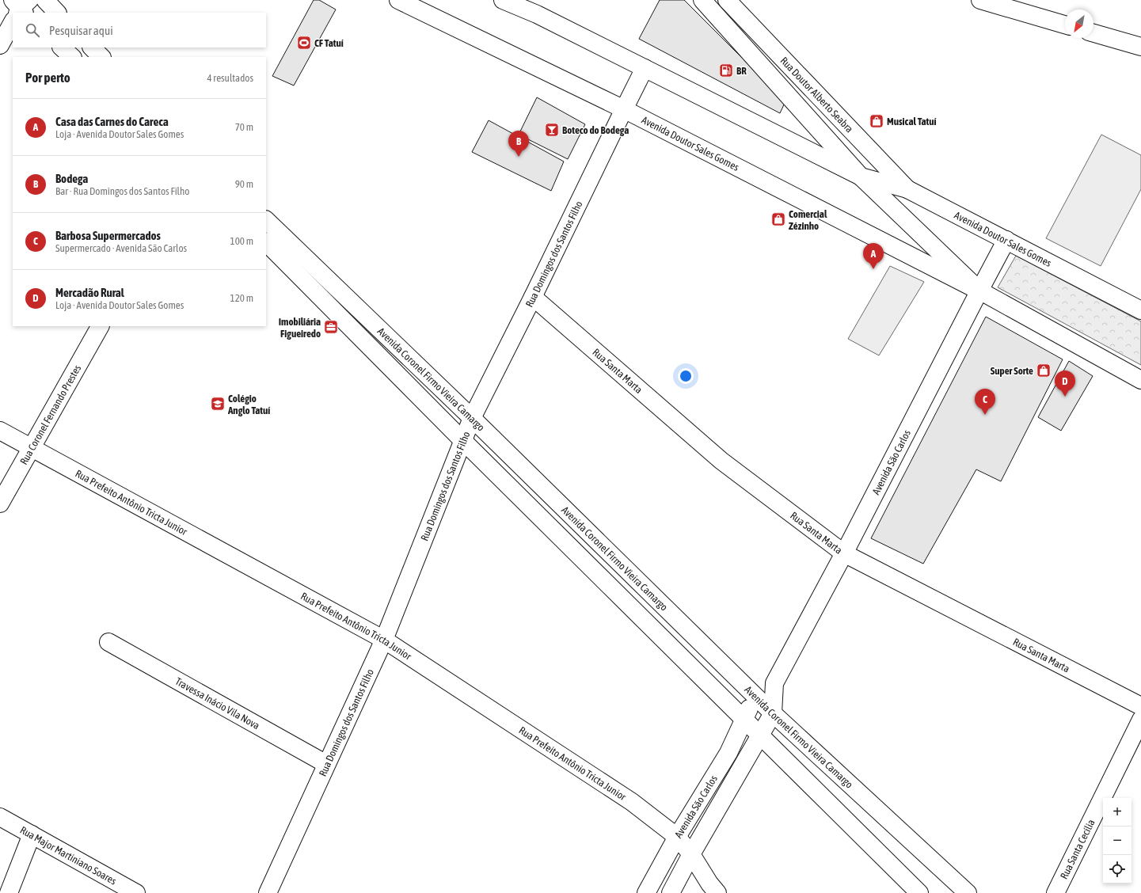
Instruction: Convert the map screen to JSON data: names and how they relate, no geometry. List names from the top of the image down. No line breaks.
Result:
{"streets":{"main road":["Rua Doutor Alberto Seabra","Avenida Doutor Sales Gomes","Rua Domingos dos Santos Filho","Rua Santa Marta","Avenida Coronel Firmo Vieira Camargo","Rua Coronel Fernando Prestes","Avenida São Carlos","Rua Prefeito Antônio Tricta Junior","Travessa Inácio Vila Nova","Rua Santa Cecília","Rua Major Martiniano Soares"]},"crossings":[["Rua Doutor Alberto Seabra","Avenida Doutor Sales Gomes"],["Avenida Doutor Sales Gomes","Rua Domingos dos Santos Filho"],["Avenida Doutor Sales Gomes","Avenida São Carlos"],["Rua Domingos dos Santos Filho","Rua Santa Marta"],["Rua Domingos dos Santos Filho","Avenida Coronel Firmo Vieira Camargo"],["Rua Domingos dos Santos Filho","Rua Prefeito Antônio Tricta Junior"],["Rua Domingos dos Santos Filho","Travessa Inácio Vila Nova"],["Rua Santa Marta","Avenida São Carlos"],["Avenida Coronel Firmo Vieira Camargo","Avenida São Carlos"],["Rua Coronel Fernando Prestes","Rua Prefeito Antônio Tricta Junior"],["Avenida São Carlos","Rua Prefeito Antônio Tricta Junior"]],"places":{"sports":["CF Tatuí"],"fuel station":["BR"],"shop":["Musical Tatuí","Comercial Zézinho","Super Sorte"],"bar":["Boteco do Bodega"],"office":["Imobiliária Figueiredo"],"school or university":["Colégio Anglo Tatuí"]},"north":"bottom left","page":{"search":"Pesquisar aqui","heading":["Por perto","4 resultados"],"list":[{"mark":"A","name":"Casa das Carnes do Careca","note":"Loja · Avenida Doutor Sales Gomes","value":"70 m"},{"mark":"B","name":"Bodega","note":"Bar · Rua Domingos dos Santos Filho","value":"90 m"},{"mark":"C","name":"Barbosa Supermercados","note":"Supermercado · Avenida São Carlos","value":"100 m"},{"mark":"D","name":"Mercadão Rural","note":"Loja · Avenida Doutor Sales Gomes","value":"120 m"}],"pins":["B","A","D","C"],"map_buttons":["+","−"]}}
